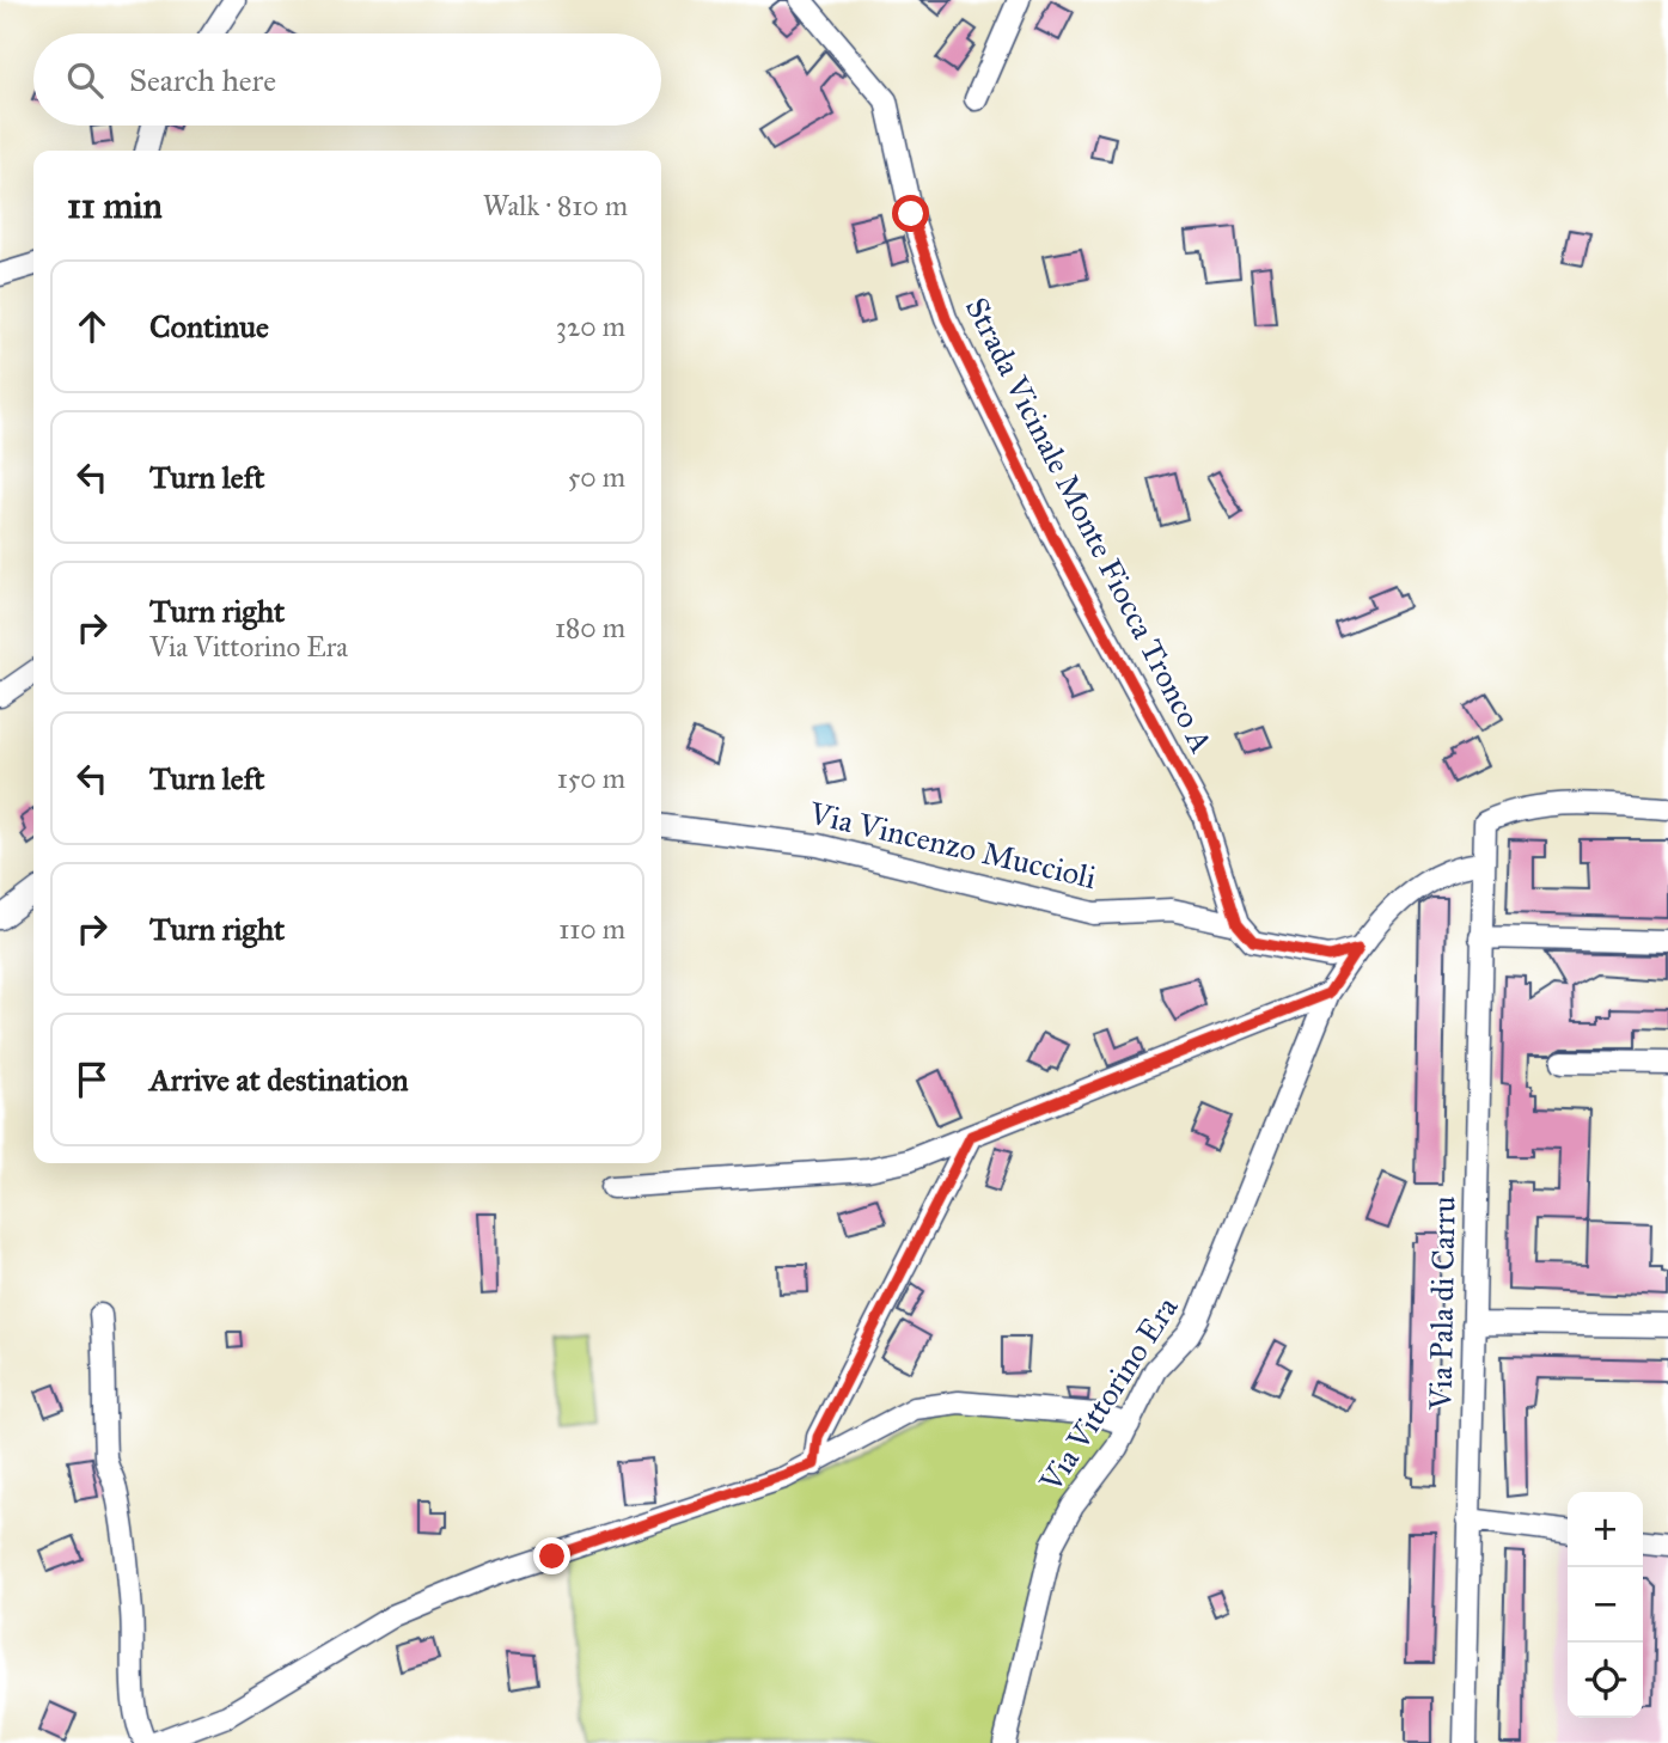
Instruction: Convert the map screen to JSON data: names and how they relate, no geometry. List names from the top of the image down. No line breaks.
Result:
{"streets":{"street":["Strada Vicinale Monte Fiocca Tronco A","Via Vincenzo Muccioli","Via Pala di Carru","Via Vittorino Era"]},"crossings":[["Strada Vicinale Monte Fiocca Tronco A","Via Vincenzo Muccioli"],["Via Pala di Carru","Via Vittorino Era"]],"page":{"search":"Search here","heading":["11 min","Walk · 810 m"],"list":[["Continue","320 m"],["Turn left","50 m"],["Turn right","Via Vittorino Era","180 m"],["Turn left","150 m"],["Turn right","110 m"],"Arrive at destination"],"map_buttons":["+","−"]}}
